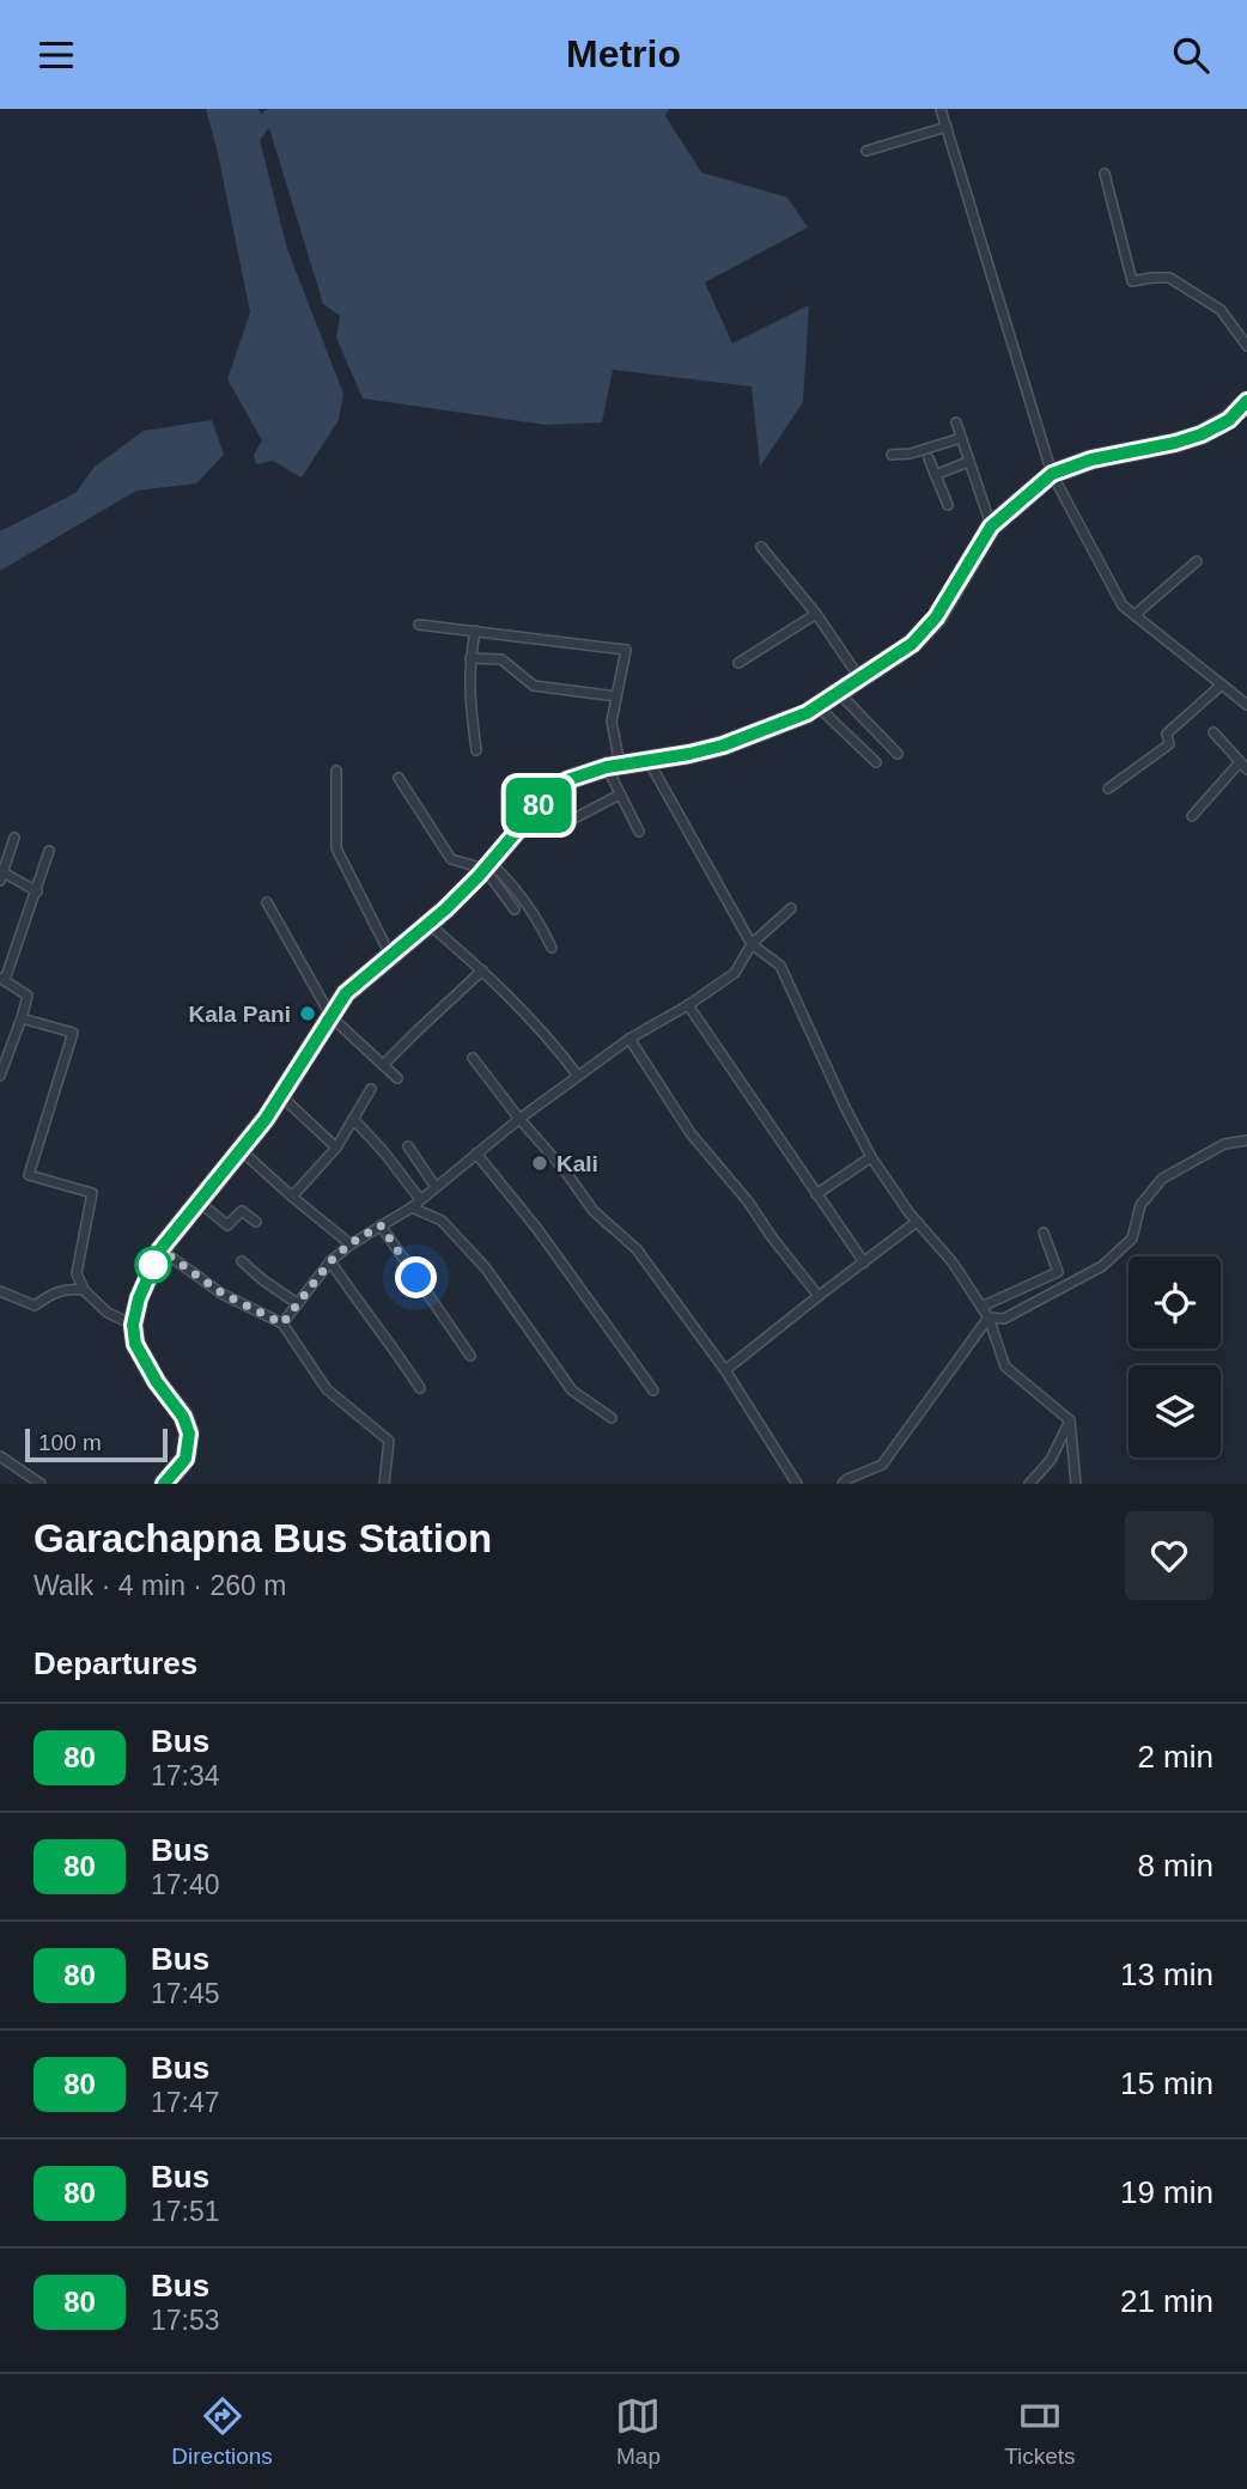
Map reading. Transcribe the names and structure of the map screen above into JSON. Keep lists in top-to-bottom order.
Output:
{
  "places": ["Kala Pani", "Kali"],
  "lines": ["bus line 80"],
  "scale_bar": "100 m",
  "page": {
    "header": "Metrio",
    "on_map": "80",
    "scale": "100 m",
    "heading": [
      ["Garachapna Bus Station", "Walk · 4 min · 260 m"],
      "Departures"
    ],
    "list": [
      {
        "mark": "80",
        "name": "Bus",
        "note": "17:34",
        "value": "2 min"
      },
      {
        "mark": "80",
        "name": "Bus",
        "note": "17:40",
        "value": "8 min"
      },
      {
        "mark": "80",
        "name": "Bus",
        "note": "17:45",
        "value": "13 min"
      },
      {
        "mark": "80",
        "name": "Bus",
        "note": "17:47",
        "value": "15 min"
      },
      {
        "mark": "80",
        "name": "Bus",
        "note": "17:51",
        "value": "19 min"
      },
      {
        "mark": "80",
        "name": "Bus",
        "note": "17:53",
        "value": "21 min"
      }
    ],
    "tabs": ["Directions", "Map", "Tickets"]
  }
}
